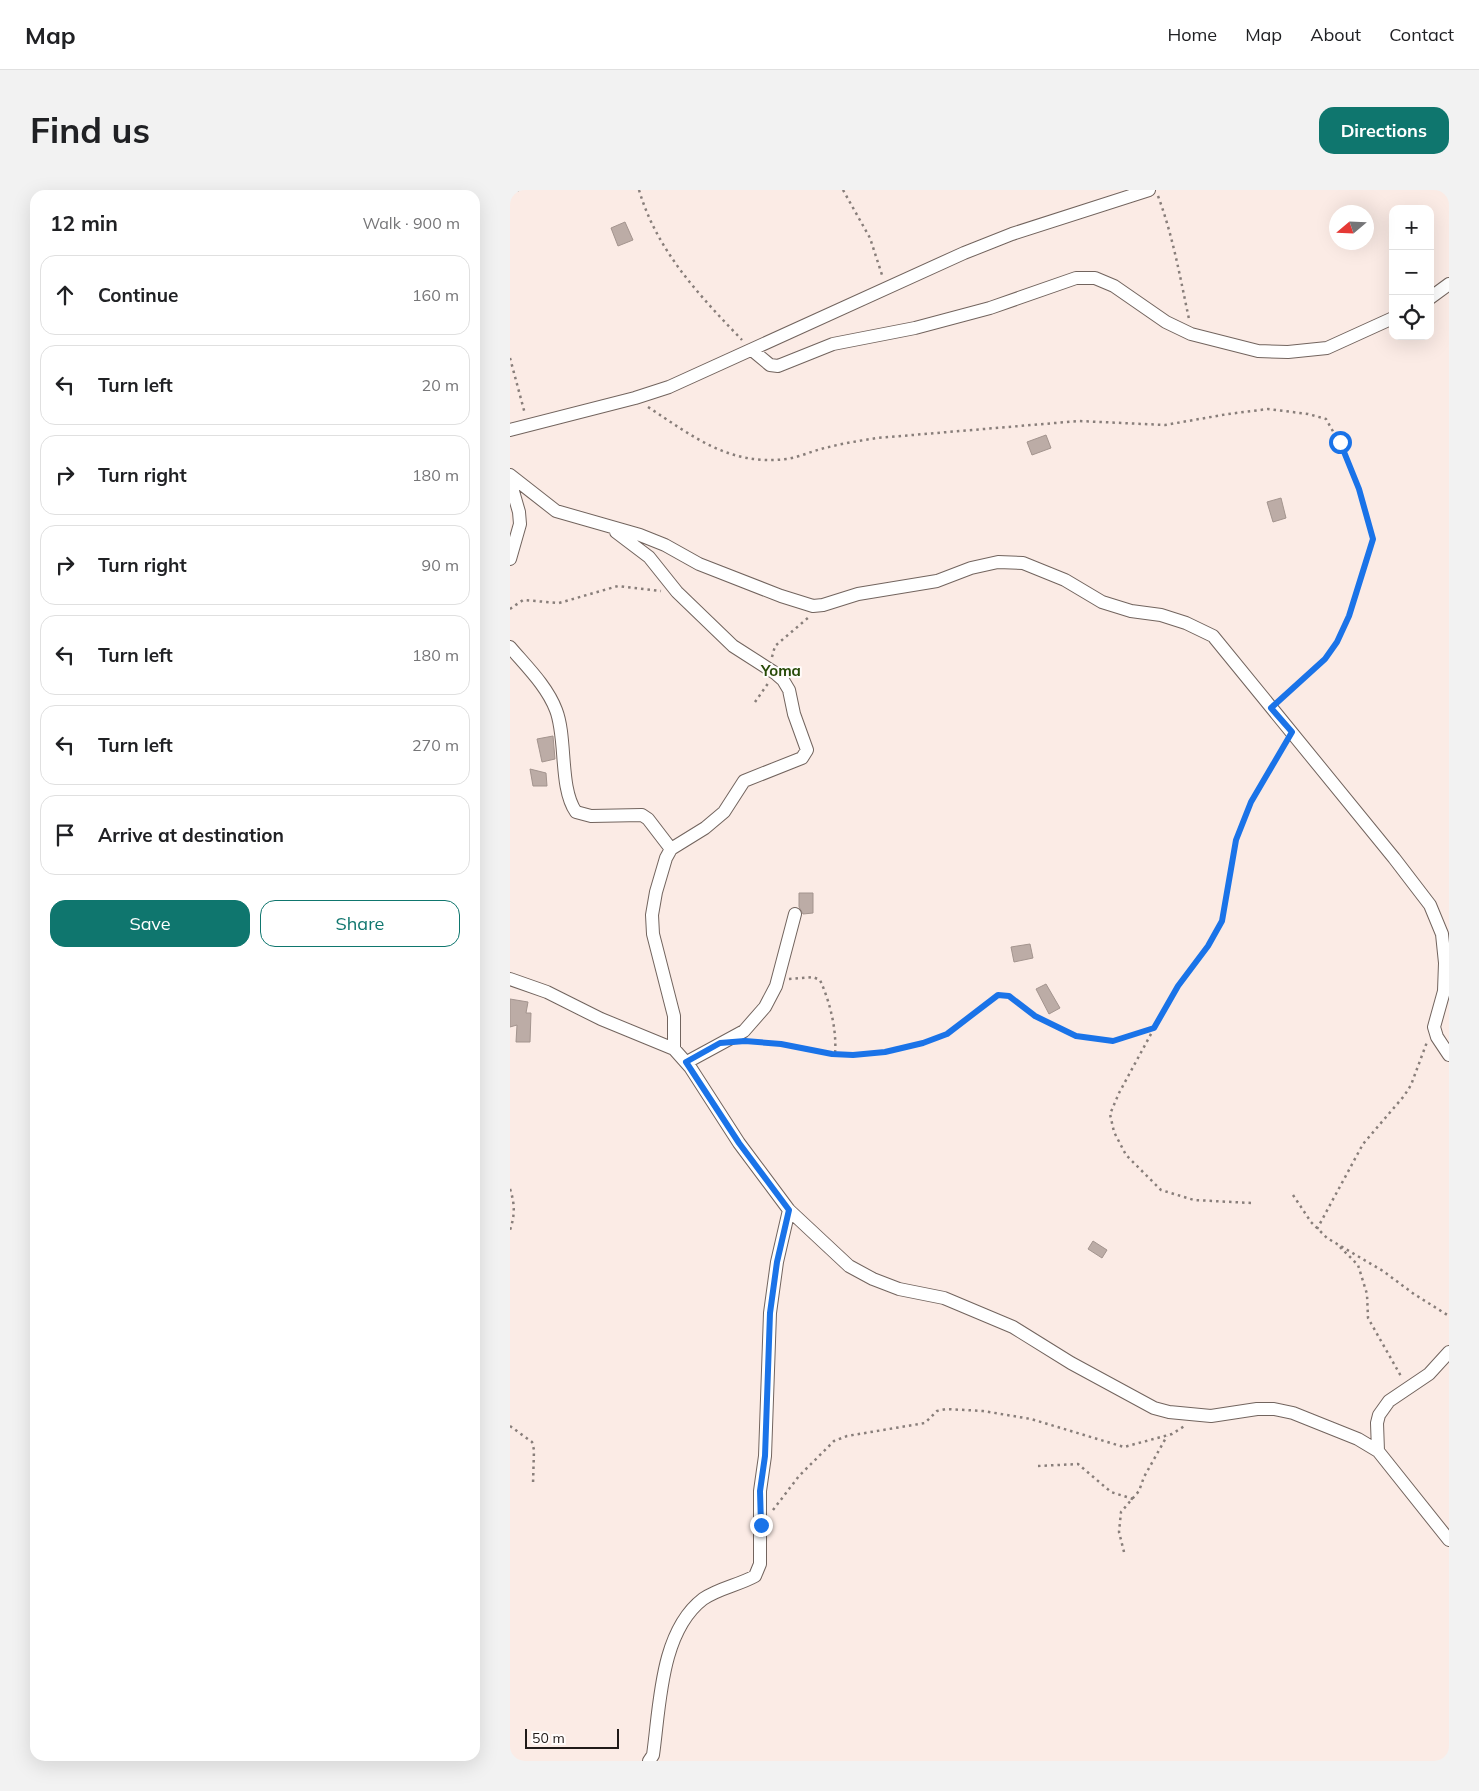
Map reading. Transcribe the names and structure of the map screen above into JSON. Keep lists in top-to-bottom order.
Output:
{
  "districts": ["Yoma"],
  "scale_bar": "50 m",
  "north": "left",
  "page": {
    "header": "Map",
    "nav": [
      "Home",
      "Map",
      "About",
      "Contact"
    ],
    "buttons": [
      "Directions",
      ["Save", "Share"]
    ],
    "title": "Find us",
    "heading": ["12 min", "Walk · 900 m"],
    "map_buttons": ["+", "−"],
    "list": [
      ["Continue", "160 m"],
      ["Turn left", "20 m"],
      ["Turn right", "180 m"],
      ["Turn right", "90 m"],
      ["Turn left", "180 m"],
      ["Turn left", "270 m"],
      "Arrive at destination"
    ],
    "scale": "50 m"
  }
}
